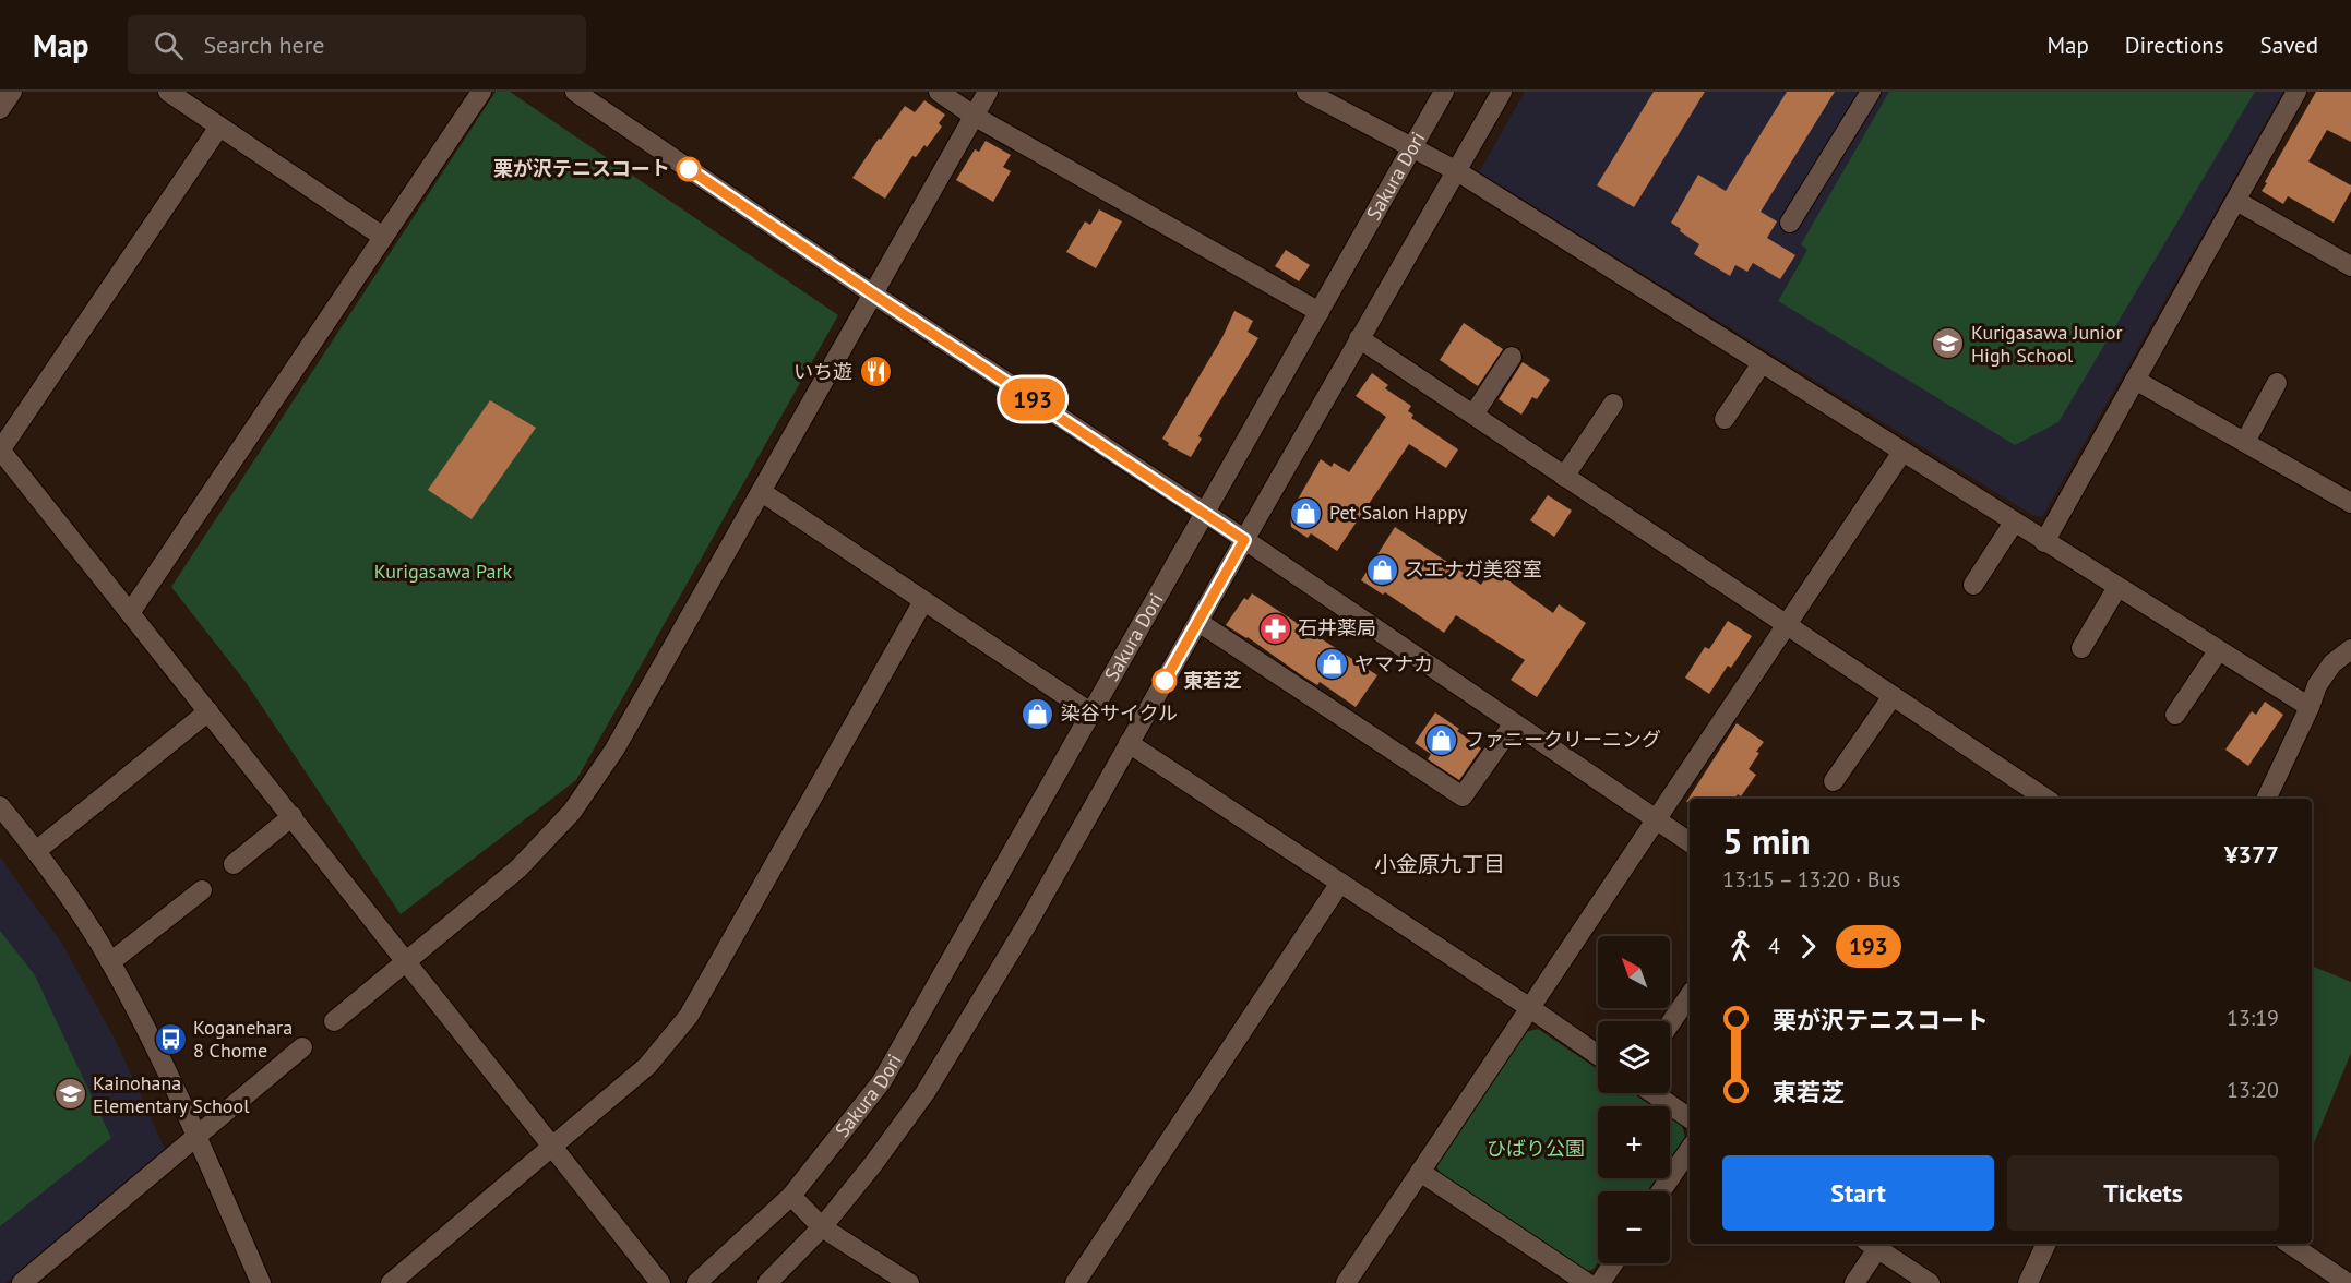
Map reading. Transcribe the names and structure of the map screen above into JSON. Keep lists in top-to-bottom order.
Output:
{
  "streets": {
    "street": ["Sakura Dori"]
  },
  "districts": ["小金原九丁目"],
  "parks": ["Kurigasawa Park", "ひばり公園"],
  "places": {
    "other": ["栗が沢テニスコート", "東若芝"],
    "school or university": ["Kurigasawa Junior High School", "Kainohana Elementary School"],
    "restaurant": ["いち遊"],
    "shop": [
      "Pet Salon Happy",
      "スエナガ美容室",
      "ヤマナカ",
      "染谷サイクル",
      "ファニークリーニング"
    ],
    "pharmacy": ["石井薬局"],
    "bus stop": ["Koganehara 8 Chome"]
  },
  "lines": ["bus line 193"],
  "north": "top left",
  "page": {
    "header": "Map",
    "search": "Search here",
    "nav": ["Map", "Directions", "Saved"],
    "on_map": "193",
    "heading": ["5 min", "13:15 – 13:20 · Bus", "¥377"],
    "legs": ["4", "193"],
    "map_buttons": ["+", "−"],
    "list": [
      {
        "name": "栗が沢テニスコート",
        "value": "13:19"
      },
      {
        "name": "東若芝",
        "value": "13:20"
      }
    ],
    "buttons": ["Start", "Tickets"]
  }
}
